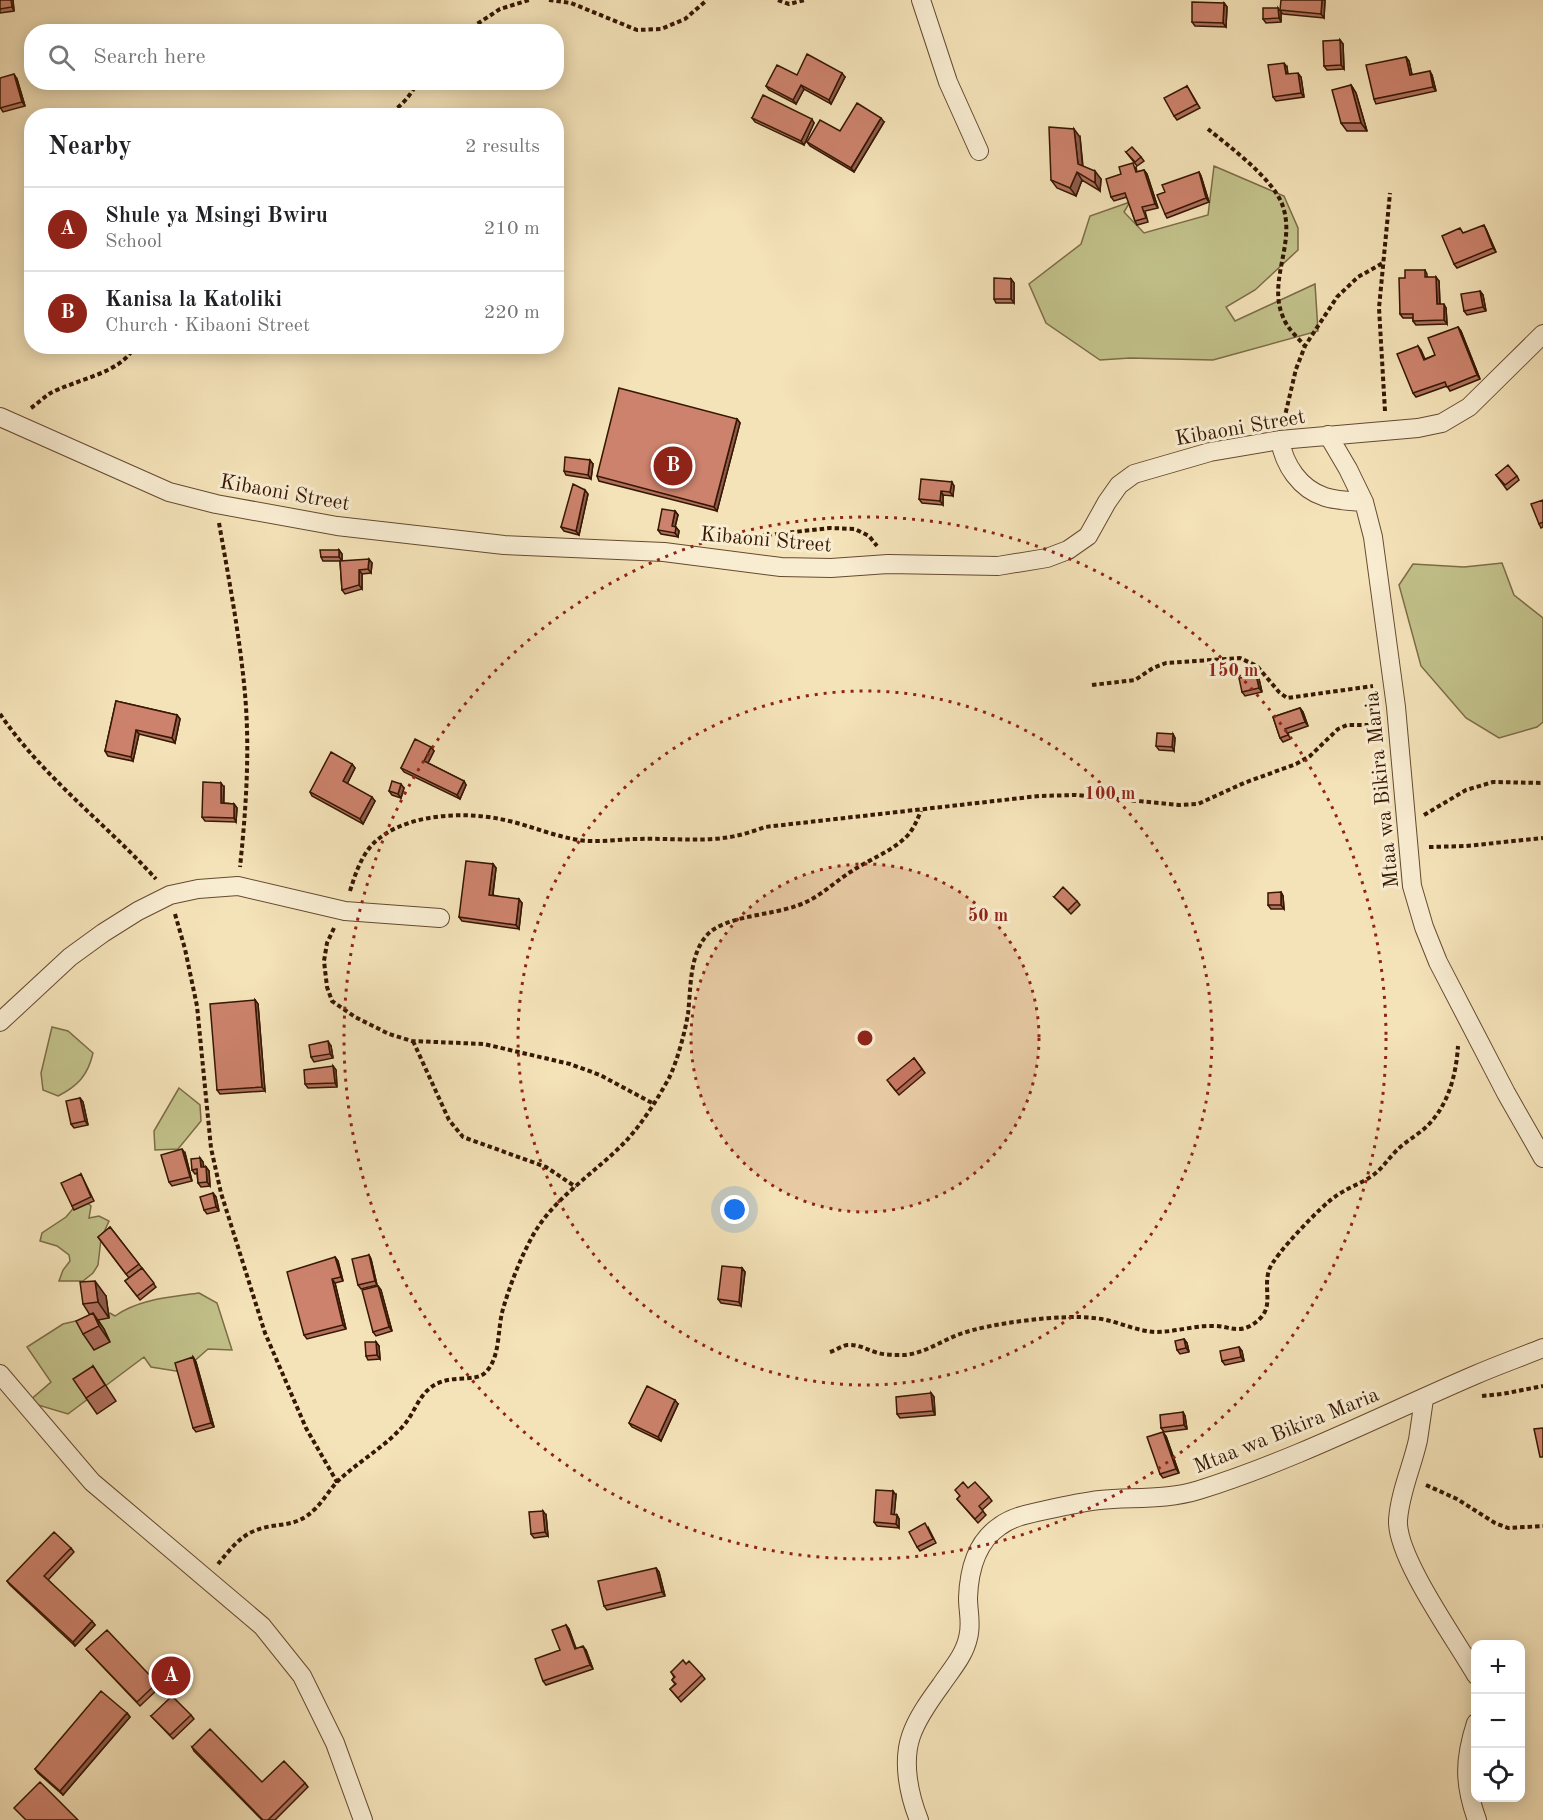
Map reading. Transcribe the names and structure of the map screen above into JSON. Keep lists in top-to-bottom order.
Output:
{
  "streets": {
    "street": ["Kibaoni Street", "Mtaa wa Bikira Maria"]
  },
  "crossings": [
    ["Kibaoni Street", "Mtaa wa Bikira Maria"]
  ],
  "page": {
    "search": "Search here",
    "heading": ["Nearby", "2 results"],
    "list": [
      {
        "mark": "A",
        "name": "Shule ya Msingi Bwiru",
        "note": "School",
        "value": "210 m"
      },
      {
        "mark": "B",
        "name": "Kanisa la Katoliki",
        "note": "Church · Kibaoni Street",
        "value": "220 m"
      }
    ],
    "pins": ["B", "A"],
    "map_buttons": ["+", "−"]
  },
  "rings": ["150 m", "100 m", "50 m"]
}
